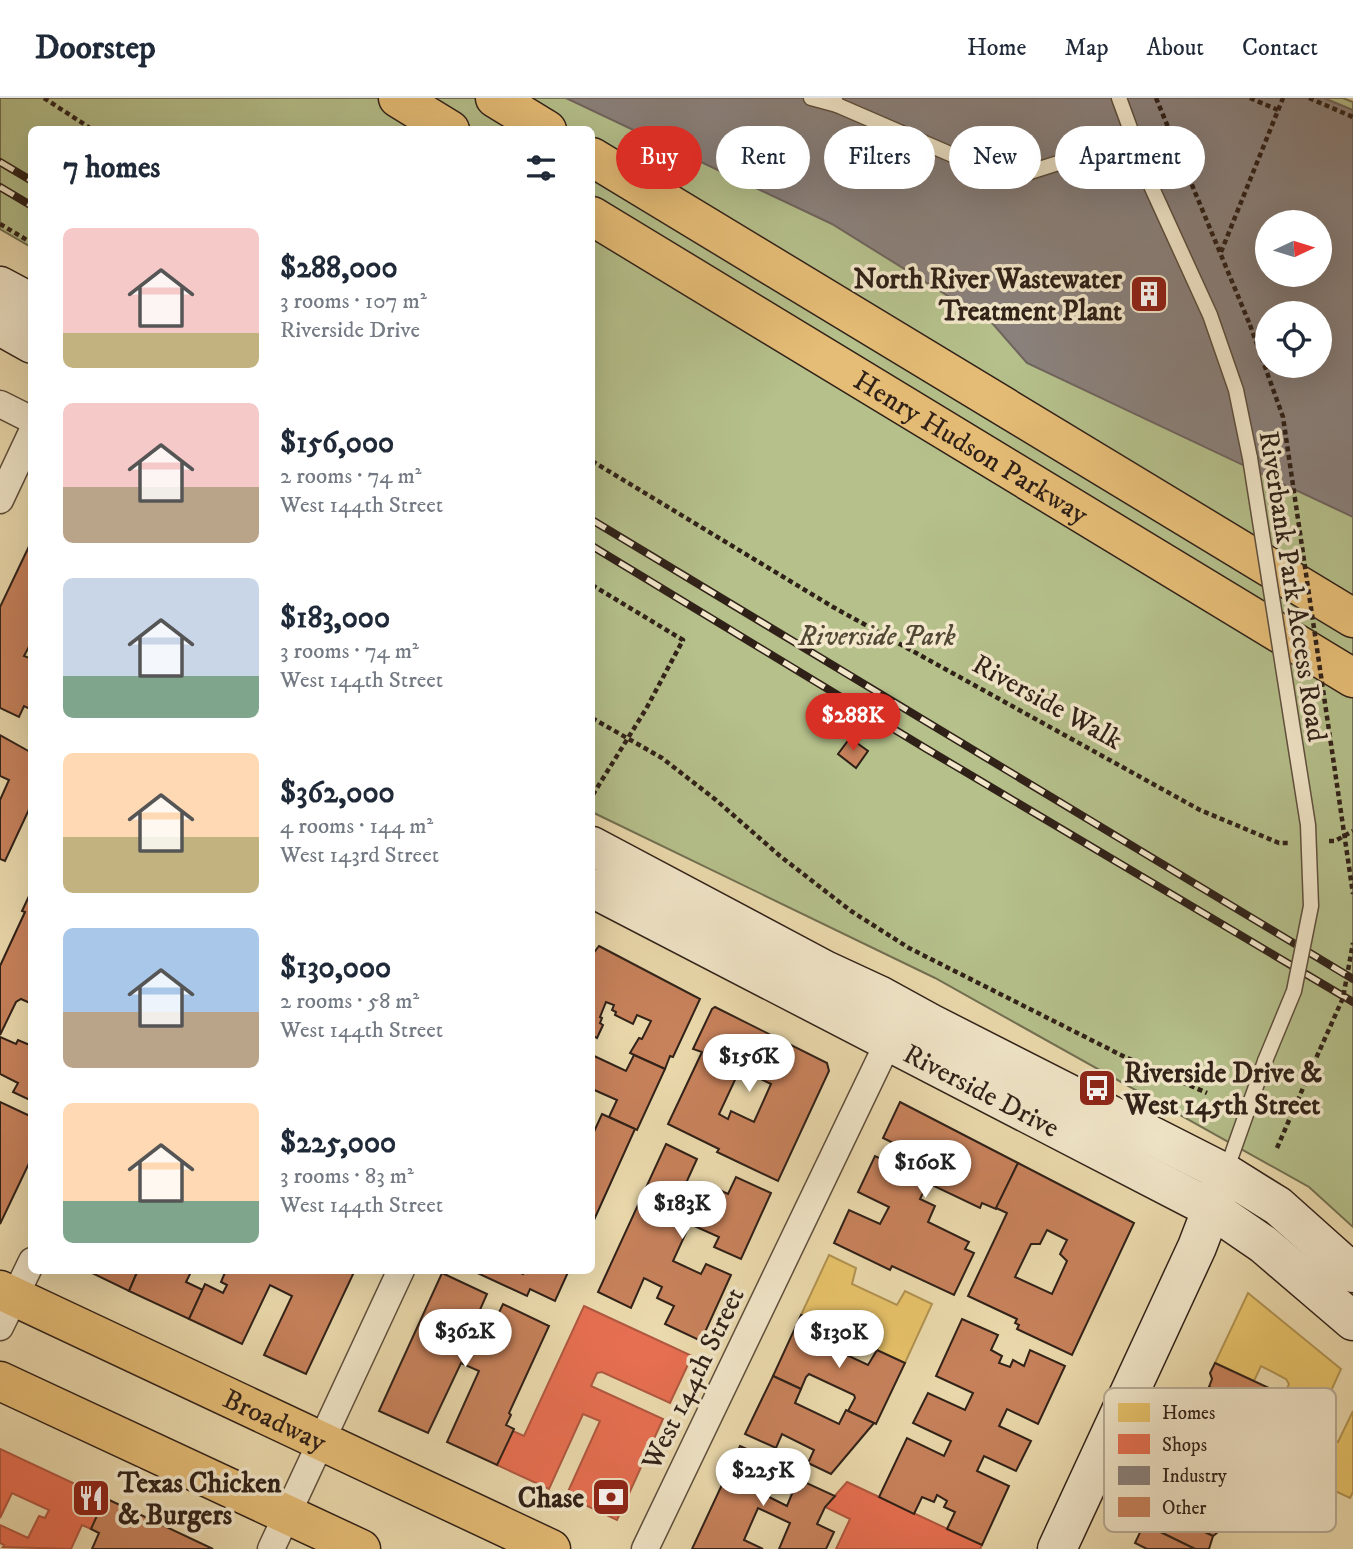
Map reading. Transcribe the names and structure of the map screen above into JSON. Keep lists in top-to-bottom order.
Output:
{
  "streets": {
    "main road": ["Henry Hudson Parkway", "Riverside Drive", "Broadway"],
    "street": ["West 144th Street"],
    "lane": ["Riverbank Park Access Road"],
    "path": ["Riverside Walk"]
  },
  "crossings": [
    ["Riverbank Park Access Road", "Riverside Drive"],
    ["Riverside Drive", "West 144th Street"]
  ],
  "parks": ["Riverside Park"],
  "places": {
    "building": ["North River Wastewater Treatment Plant"],
    "bus stop": ["Riverside Drive & West 145th Street"],
    "bank": ["Chase"],
    "restaurant": ["Texas Chicken & Burgers"]
  },
  "legend": [
    "Homes",
    "Shops",
    "Industry",
    "Other"
  ],
  "north": "right",
  "page": {
    "header": "Doorstep",
    "nav": [
      "Home",
      "Map",
      "About",
      "Contact"
    ],
    "chip": [
      "Buy",
      "Rent",
      "Filters",
      "New",
      "Apartment"
    ],
    "heading": "7 homes",
    "list": [
      {
        "name": "$288,000",
        "note": "3 rooms · 107 m² · Riverside Drive"
      },
      {
        "name": "$156,000",
        "note": "2 rooms · 74 m² · West 144th Street"
      },
      {
        "name": "$183,000",
        "note": "3 rooms · 74 m² · West 144th Street"
      },
      {
        "name": "$362,000",
        "note": "4 rooms · 144 m² · West 143rd Street"
      },
      {
        "name": "$130,000",
        "note": "2 rooms · 58 m² · West 144th Street"
      },
      {
        "name": "$225,000",
        "note": "3 rooms · 83 m² · West 144th Street"
      }
    ],
    "price": [
      "$288K",
      "$156K",
      "$160K",
      "$183K",
      "$362K",
      "$130K",
      "$225K"
    ]
  }
}
